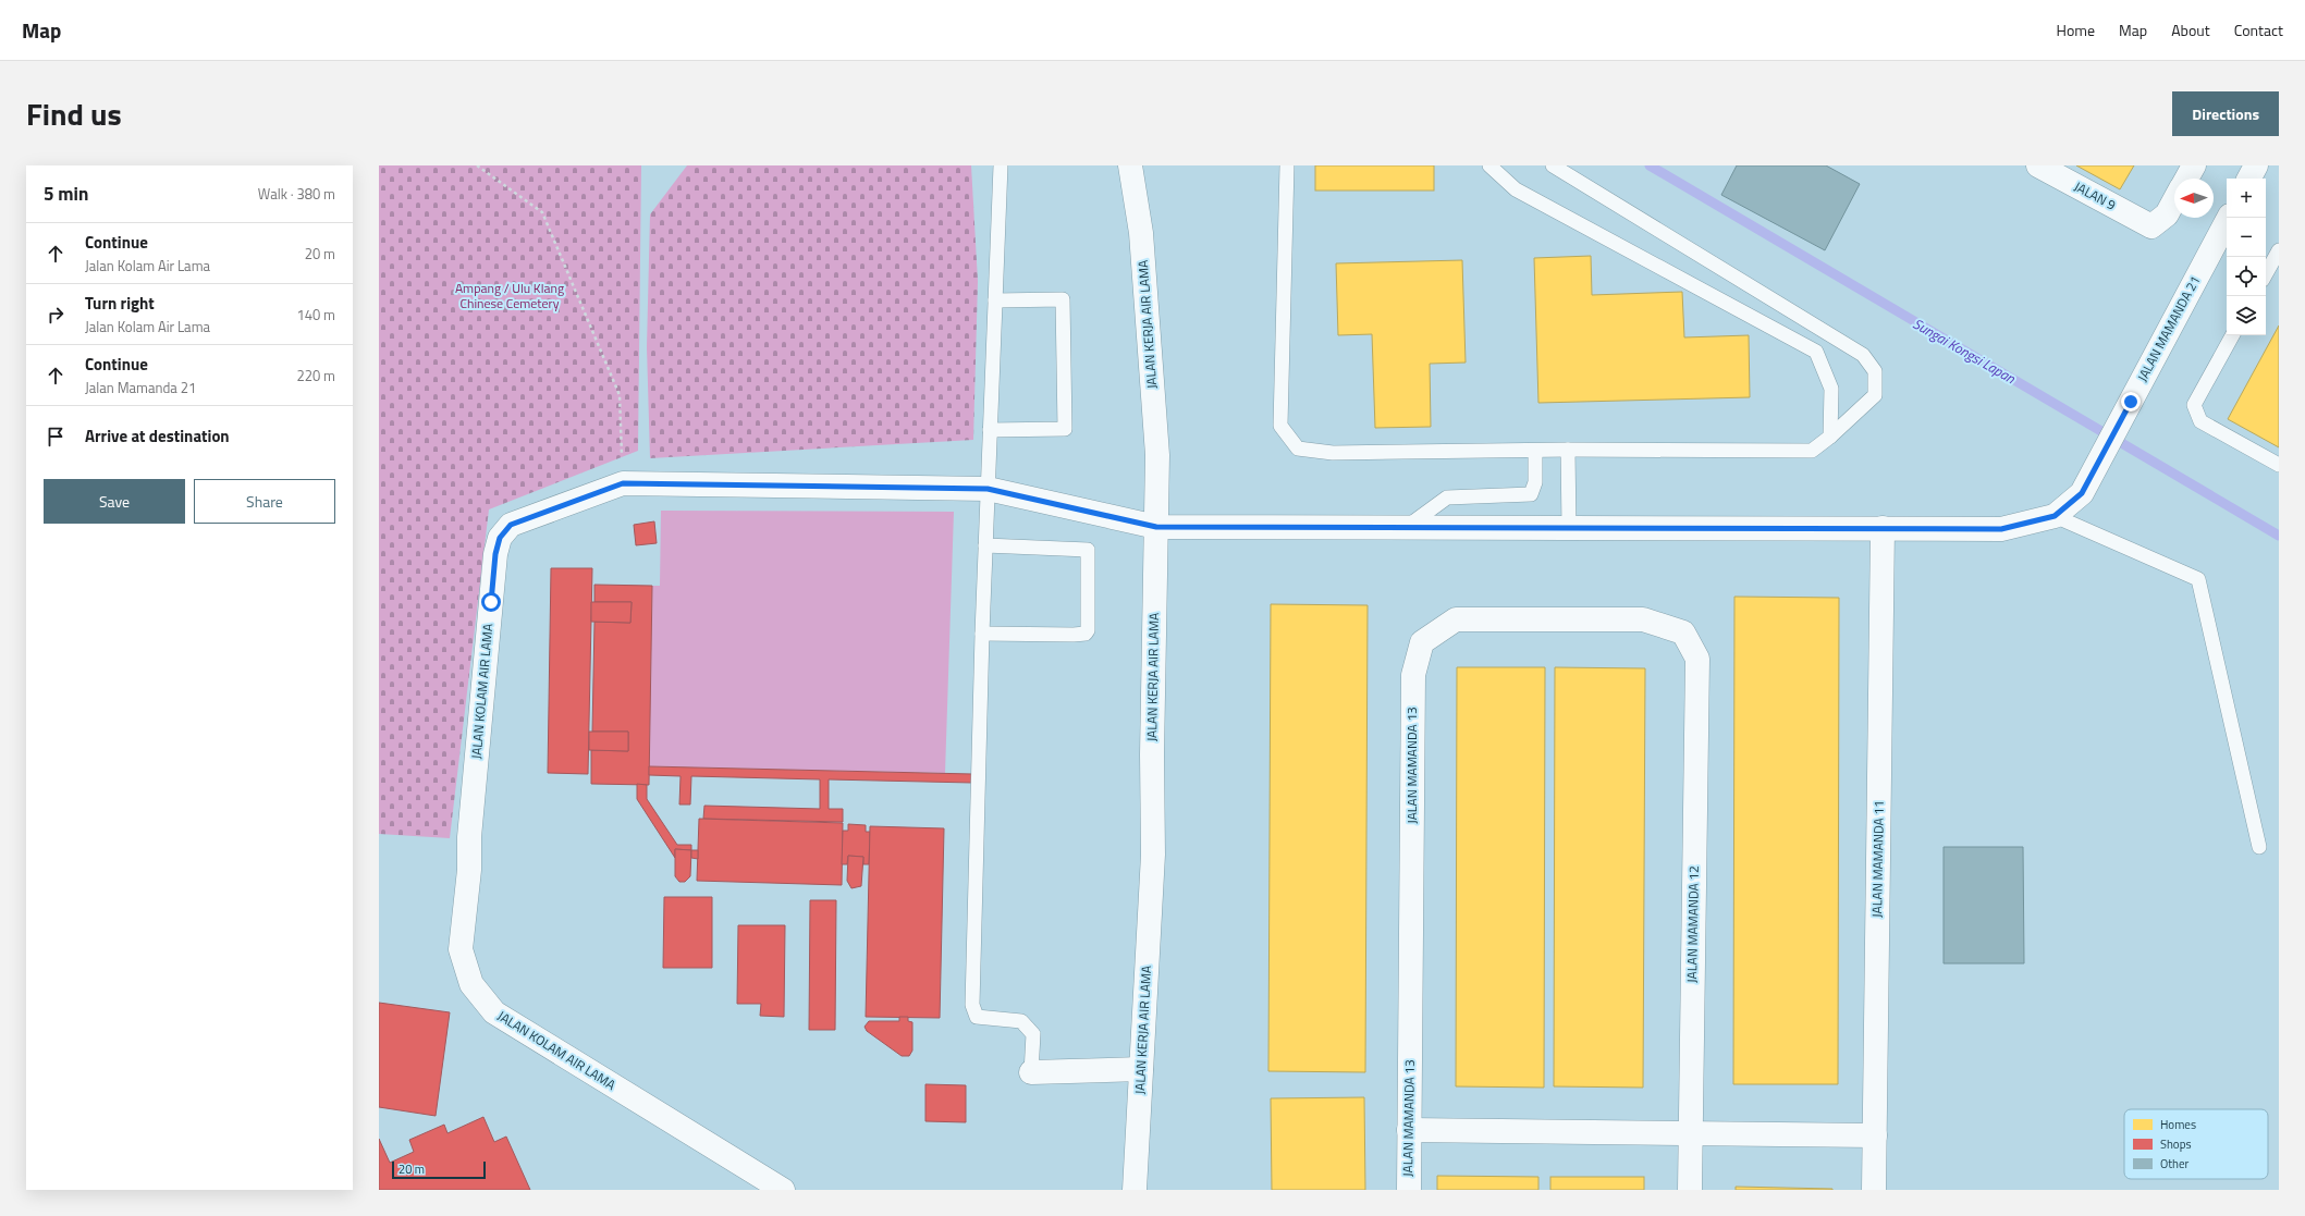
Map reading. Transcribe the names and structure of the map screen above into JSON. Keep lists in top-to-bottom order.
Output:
{
  "streets": {
    "street": [
      "JALAN 9",
      "JALAN KERJA AIR LAMA",
      "JALAN MAMANDA 21",
      "JALAN KOLAM AIR LAMA",
      "JALAN MAMANDA 13",
      "JALAN MAMANDA 11",
      "JALAN MAMANDA 12"
    ]
  },
  "crossings": [
    ["JALAN KERJA AIR LAMA", "JALAN MAMANDA 21"],
    ["JALAN KERJA AIR LAMA", "JALAN KOLAM AIR LAMA"],
    ["JALAN MAMANDA 21", "JALAN KOLAM AIR LAMA"],
    ["JALAN MAMANDA 21", "JALAN MAMANDA 11"],
    ["JALAN MAMANDA 13", "JALAN MAMANDA 12"]
  ],
  "water": ["Sungai Kongsi Lapan"],
  "parks": ["Ampang / Ulu Klang Chinese Cemetery"],
  "legend": ["Homes", "Shops", "Other"],
  "scale_bar": "20 m",
  "north": "left",
  "page": {
    "header": "Map",
    "nav": [
      "Home",
      "Map",
      "About",
      "Contact"
    ],
    "title": "Find us",
    "buttons": [
      "Directions",
      ["Save", "Share"]
    ],
    "heading": ["5 min", "Walk · 380 m"],
    "map_buttons": ["+", "−"],
    "list": [
      ["Continue", "Jalan Kolam Air Lama", "20 m"],
      ["Turn right", "Jalan Kolam Air Lama", "140 m"],
      ["Continue", "Jalan Mamanda 21", "220 m"],
      "Arrive at destination"
    ],
    "scale": "20 m"
  }
}
